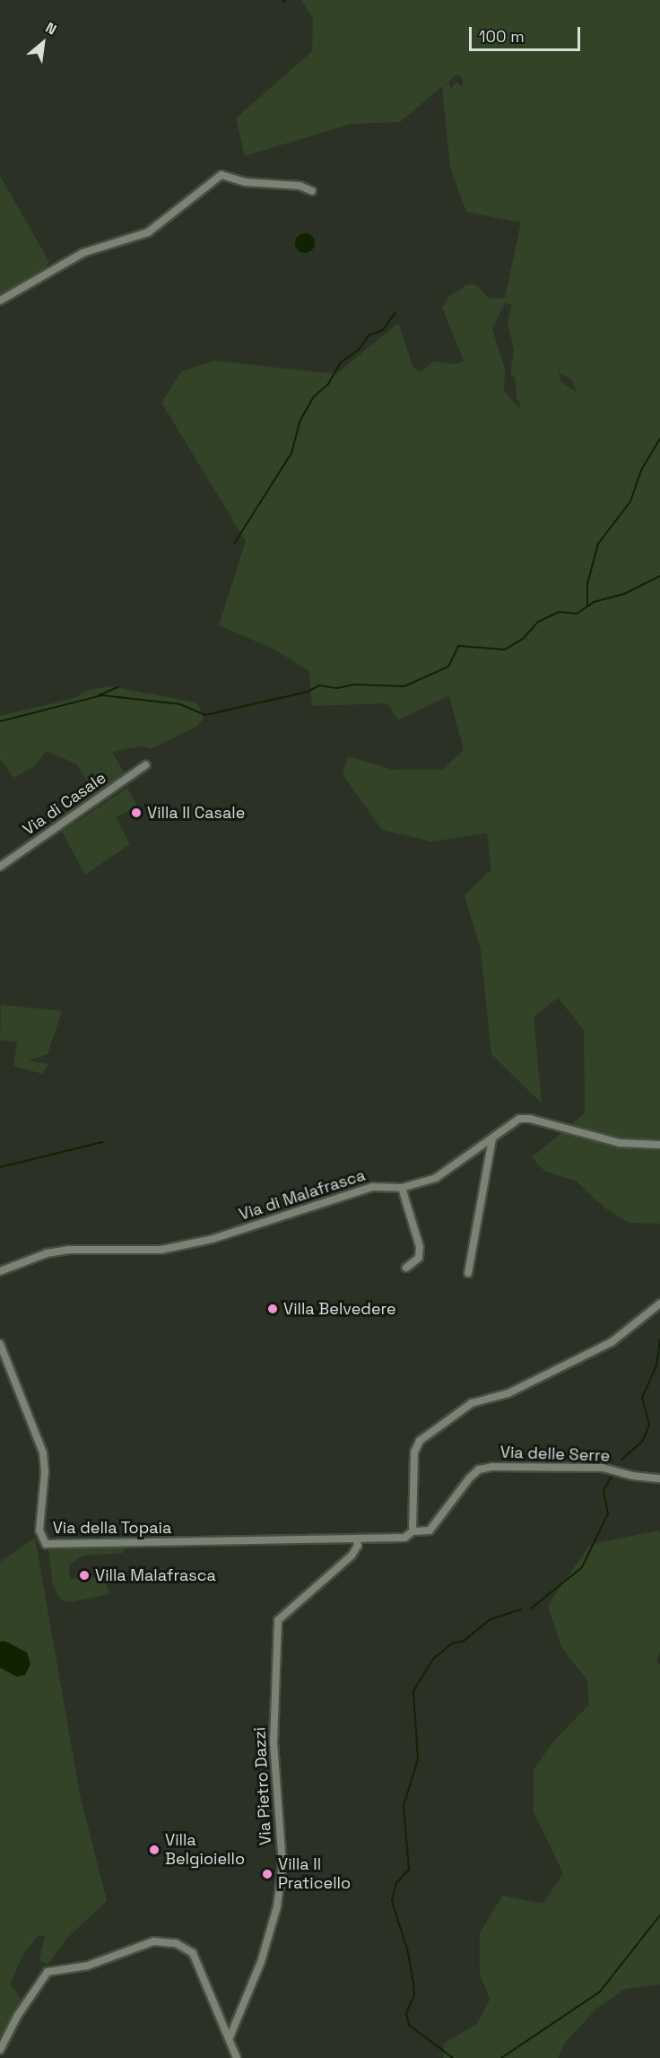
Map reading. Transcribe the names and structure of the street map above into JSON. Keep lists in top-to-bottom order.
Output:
{
  "streets": {
    "street": [
      "Via di Casale",
      "Via di Malafrasca",
      "Via delle Serre",
      "Via della Topaia",
      "Via Pietro Dazzi"
    ]
  },
  "crossings": [
    ["Via della Topaia", "Via Pietro Dazzi"]
  ],
  "places": [
    "Villa Il Casale",
    "Villa Belvedere",
    "Villa Malafrasca",
    "Villa Belgioiello",
    "Villa Il Praticello"
  ],
  "scale_bar": "100 m",
  "north": "top right"
}
